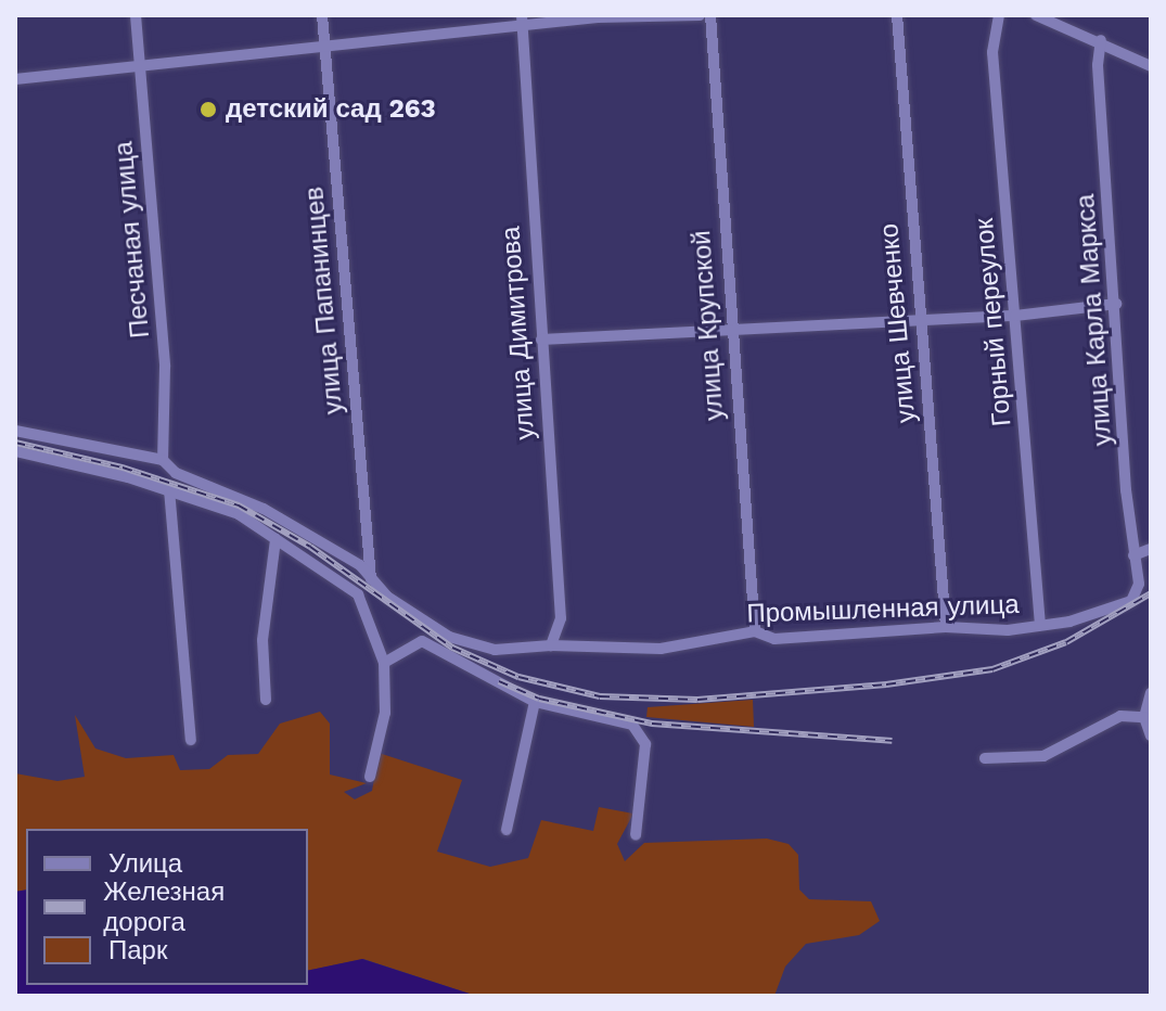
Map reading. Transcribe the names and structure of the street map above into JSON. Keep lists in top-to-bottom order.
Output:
{
  "streets": {
    "street": [
      "Песчаная улица",
      "улица Папанинцев",
      "улица Карла Маркса",
      "Горный переулок",
      "улица Шевченко",
      "улица Крупской",
      "улица Димитрова",
      "Промышленная улица"
    ]
  },
  "crossings": [
    ["Песчаная улица", "Промышленная улица"],
    ["улица Папанинцев", "Промышленная улица"],
    ["улица Карла Маркса", "Промышленная улица"],
    ["Горный переулок", "Промышленная улица"],
    ["улица Шевченко", "Промышленная улица"],
    ["улица Крупской", "Промышленная улица"],
    ["улица Димитрова", "Промышленная улица"]
  ],
  "places": ["детский сад 263"],
  "legend": ["Улица", "Железная дорога", "Парк"]
}
